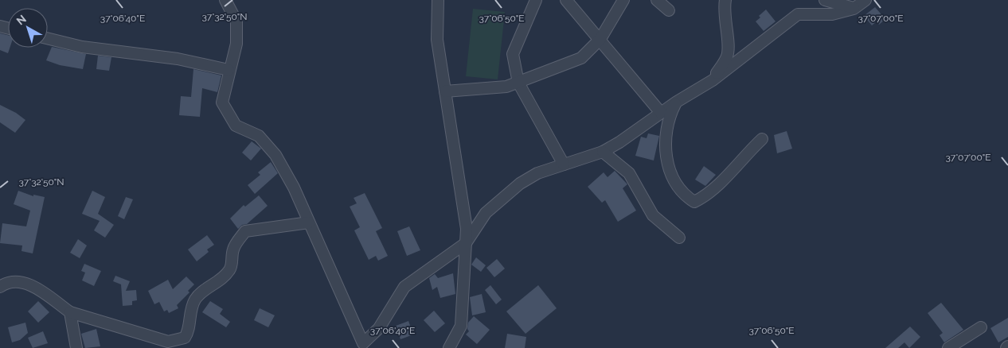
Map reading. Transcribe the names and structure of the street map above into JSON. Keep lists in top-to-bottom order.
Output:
{
  "north": "top left",
  "coordinates": [
    "37°32'50\"N",
    "37°07'00\"E",
    "37°06'40\"E",
    "37°06'50\"E"
  ]
}
